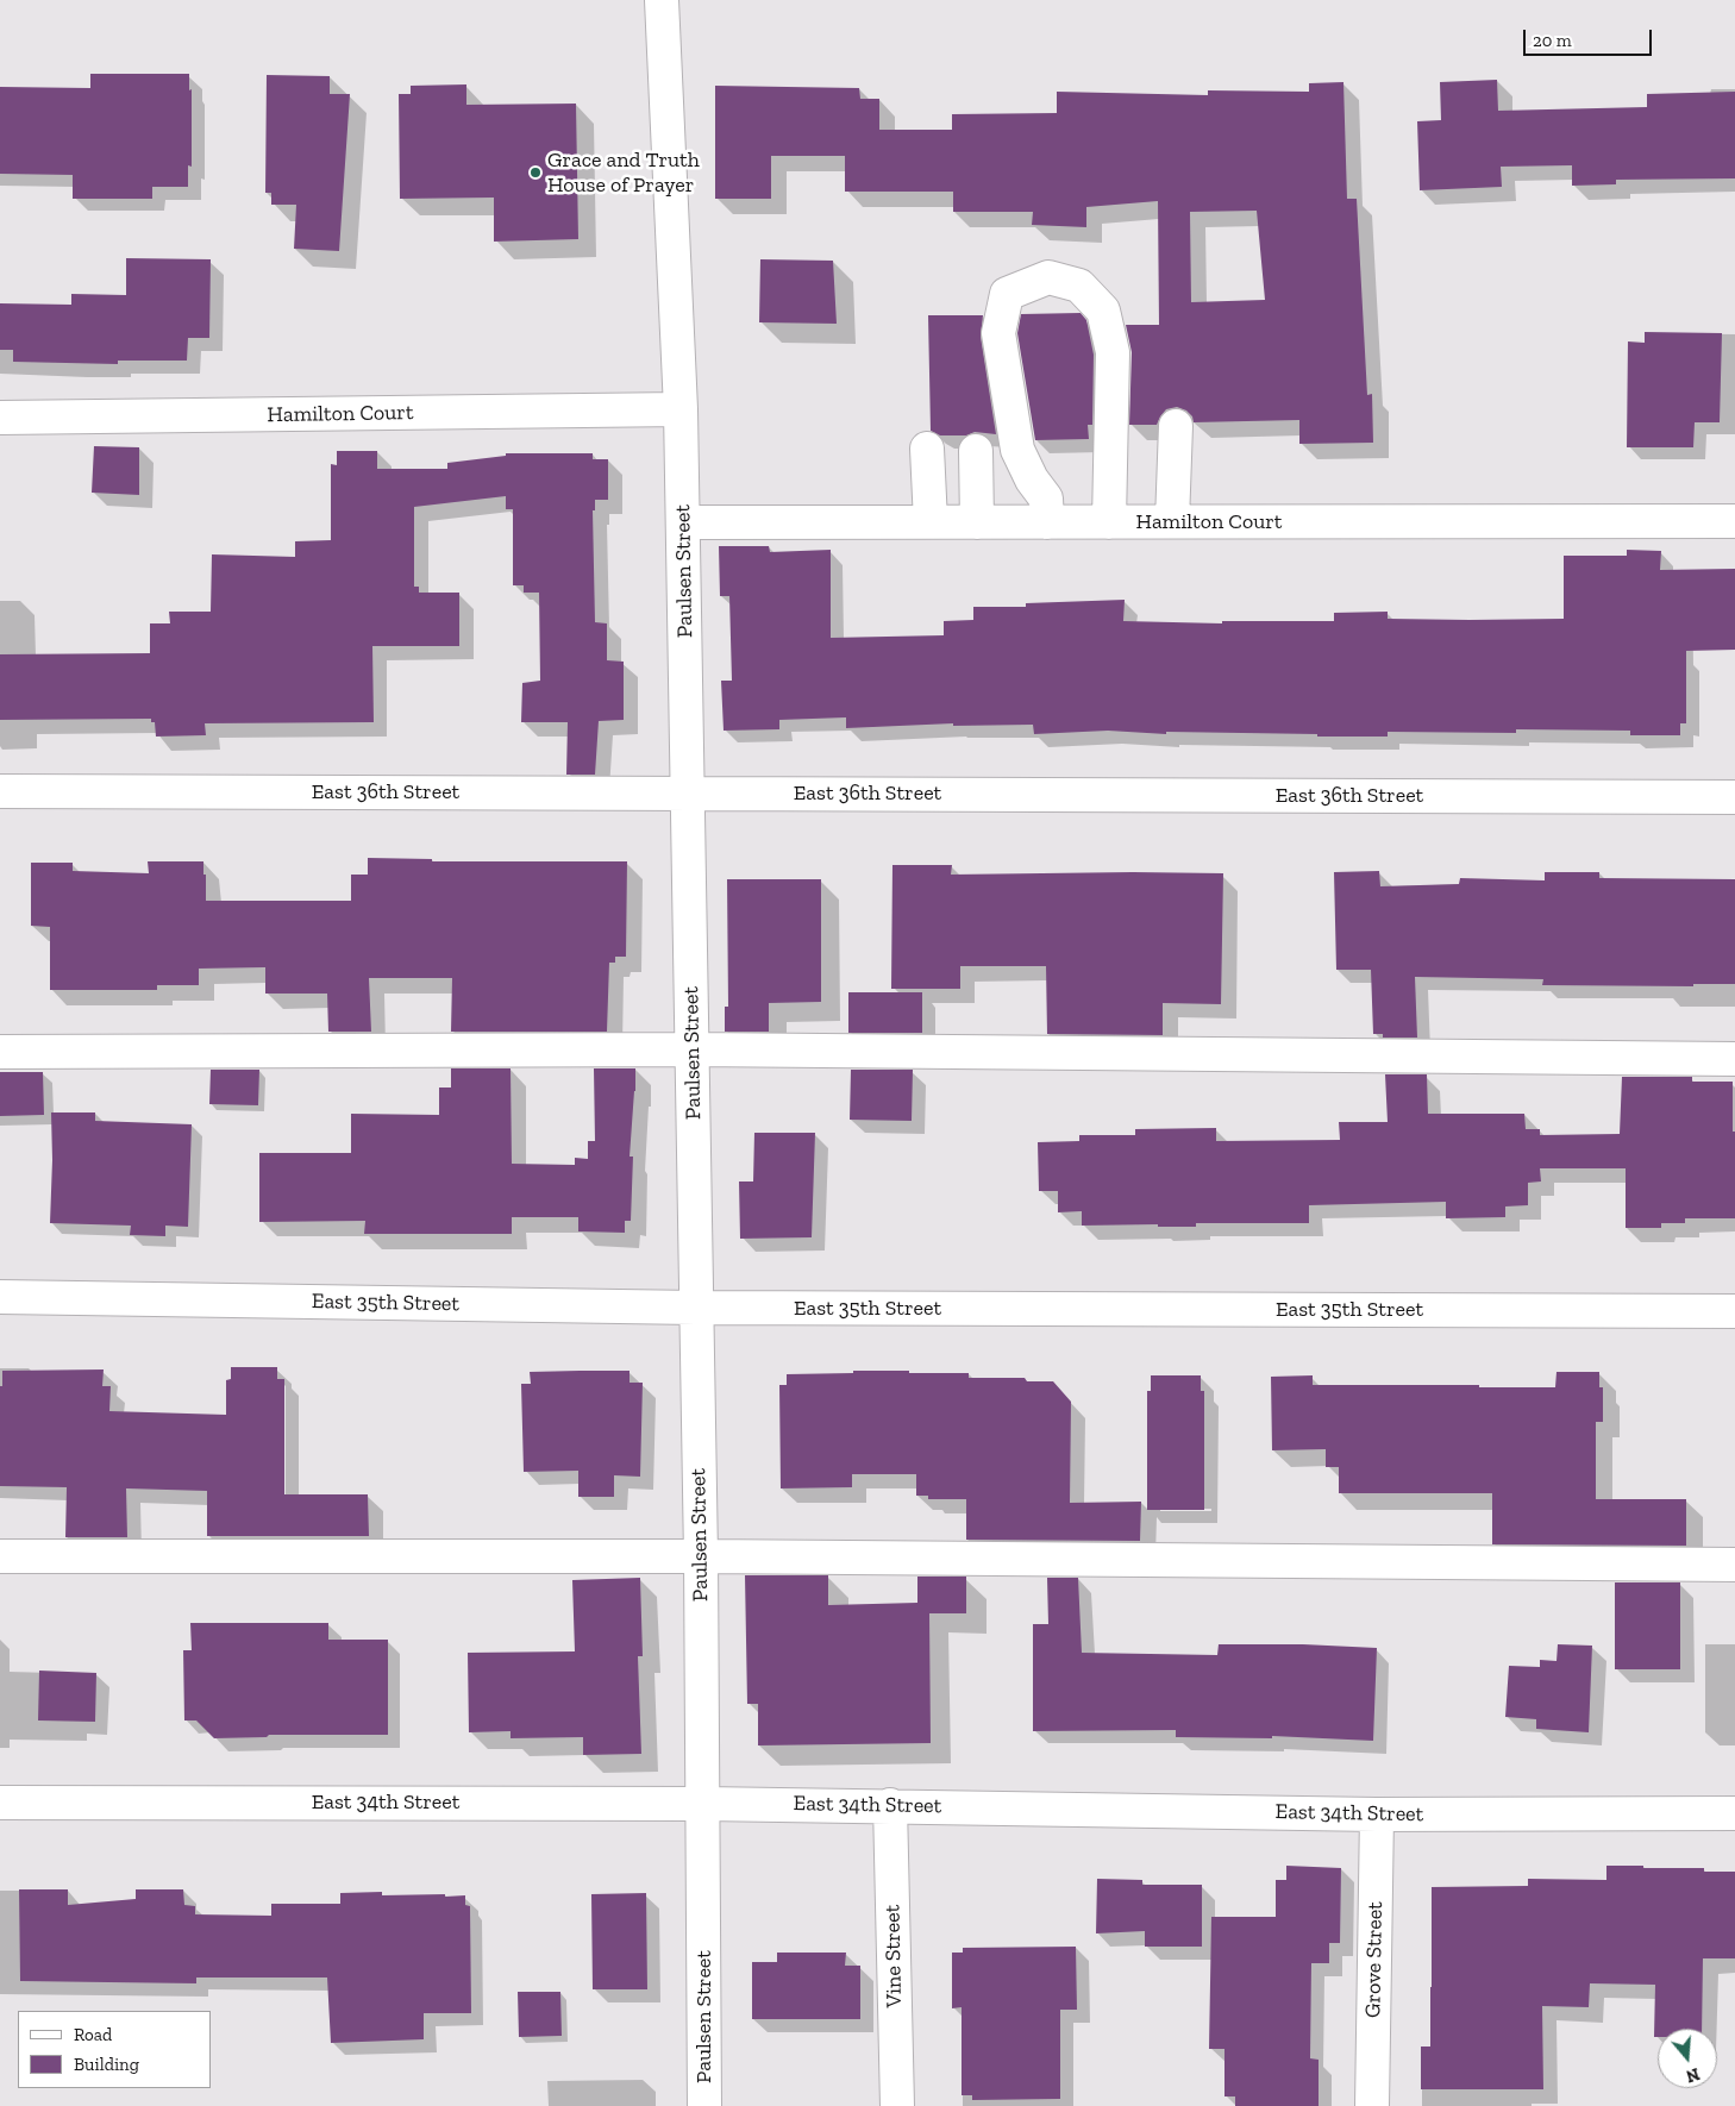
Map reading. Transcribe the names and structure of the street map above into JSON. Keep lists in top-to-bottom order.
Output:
{
  "streets": {
    "street": [
      "Hamilton Court",
      "Paulsen Street",
      "East 36th Street",
      "East 35th Street",
      "East 34th Street",
      "Vine Street",
      "Grove Street"
    ]
  },
  "crossings": [
    ["Hamilton Court", "Paulsen Street"],
    ["Paulsen Street", "East 36th Street"],
    ["Paulsen Street", "East 35th Street"],
    ["Paulsen Street", "East 34th Street"],
    ["East 34th Street", "Vine Street"],
    ["East 34th Street", "Grove Street"]
  ],
  "places": ["Grace and Truth House of Prayer"],
  "legend": ["Road", "Building"],
  "scale_bar": "20 m",
  "north": "bottom"
}
